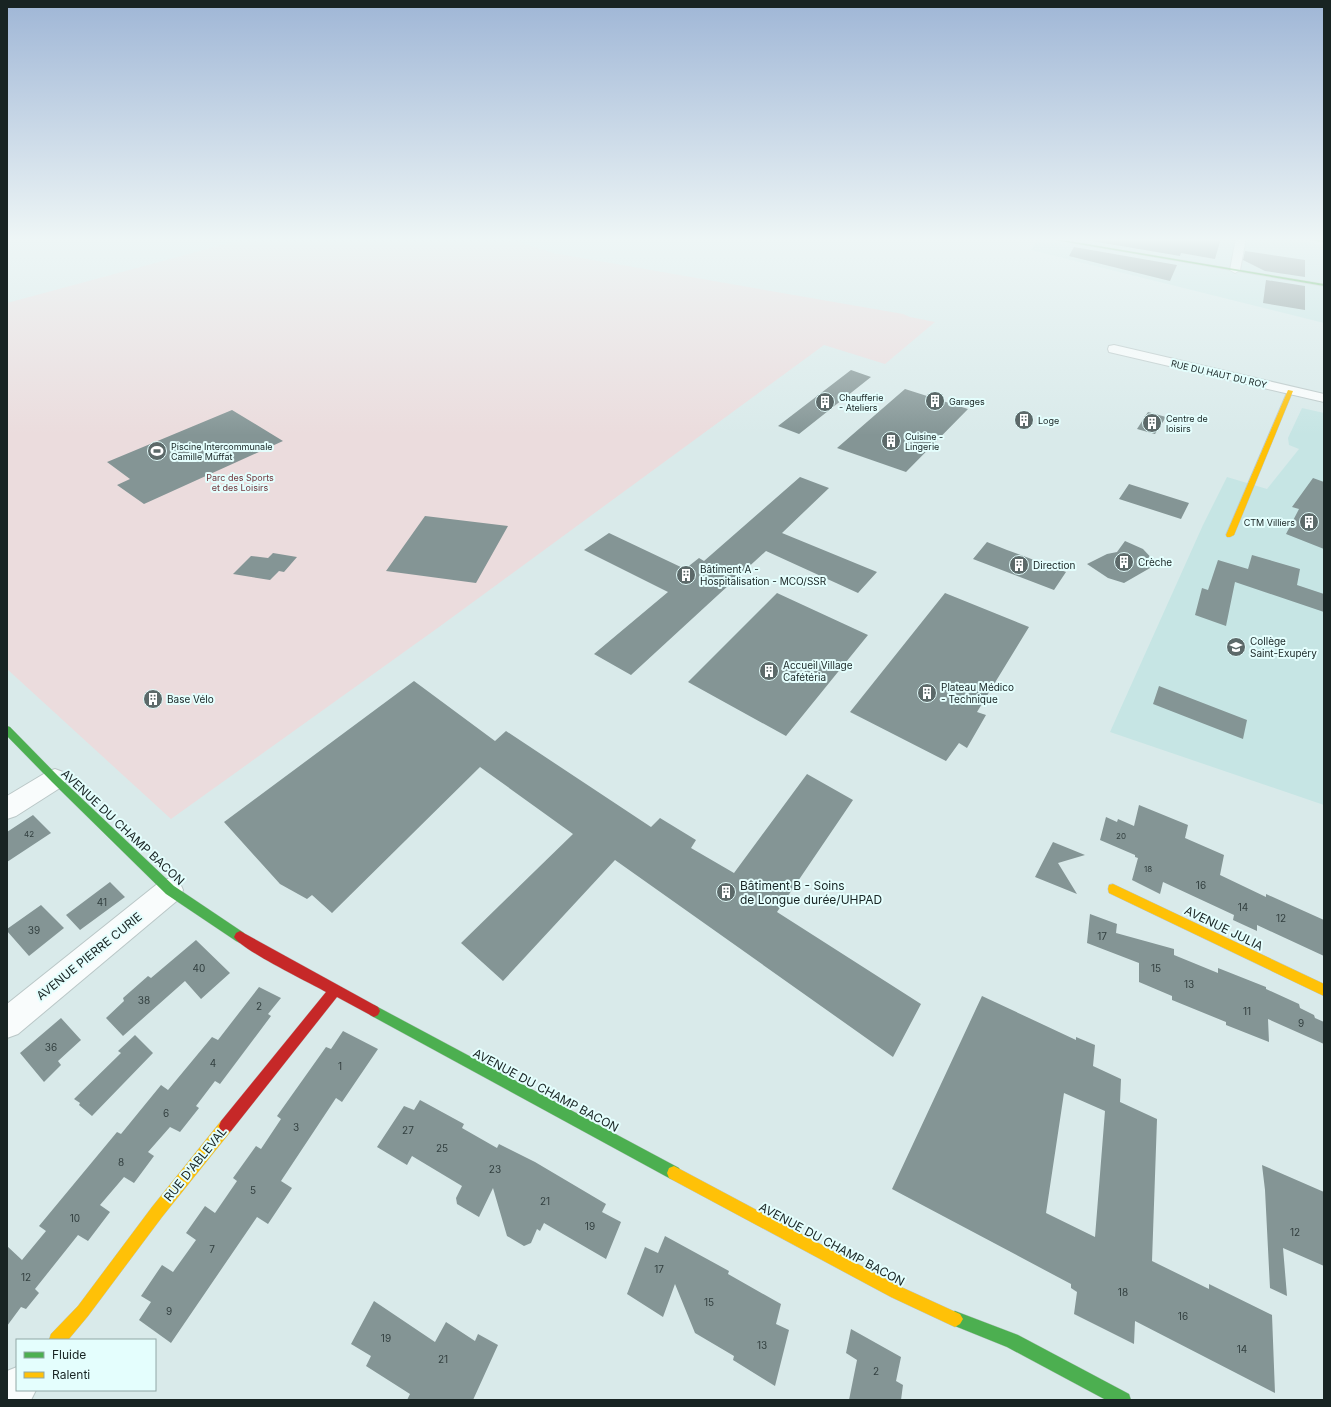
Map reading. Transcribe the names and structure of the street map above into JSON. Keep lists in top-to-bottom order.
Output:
{
  "streets": {
    "street": [
      "RUE DU HAUT DU ROY",
      "AVENUE DU CHAMP BACON",
      "AVENUE JULIA",
      "AVENUE PIERRE CURIE",
      "RUE D'ABLEVAL"
    ]
  },
  "crossings": [
    ["AVENUE DU CHAMP BACON", "AVENUE PIERRE CURIE"],
    ["AVENUE DU CHAMP BACON", "RUE D'ABLEVAL"]
  ],
  "parks": ["Parc des Sports et des Loisirs"],
  "places": {
    "building": [
      "Garages",
      "Chaufferie - Ateliers",
      "Loge",
      "Centre de loisirs",
      "Cuisine - Lingerie",
      "CTM Villiers",
      "Crèche",
      "Direction",
      "Bâtiment A - Hospitalisation - MCO/SSR",
      "Accueil Village Cafétéria",
      "Plateau Médico - Technique",
      "Base Vélo",
      "Bâtiment B - Soins de Longue durée/UHPAD"
    ],
    "sports": ["Piscine Intercommunale Camille Muffat"],
    "school or university": ["Collège Saint-Exupéry"]
  },
  "house_numbers": [
    "42",
    "20",
    "18",
    "16",
    "41",
    "14",
    "12",
    "39",
    "17",
    "40",
    "15",
    "13",
    "38",
    "2",
    "11",
    "9",
    "36",
    "4",
    "1",
    "6",
    "3",
    "27",
    "25",
    "8",
    "23",
    "5",
    "21",
    "10",
    "19",
    "12",
    "7",
    "17",
    "12",
    "18",
    "15",
    "9",
    "16",
    "19",
    "13",
    "14",
    "21",
    "2"
  ],
  "legend": ["Fluide", "Ralenti"]
}
